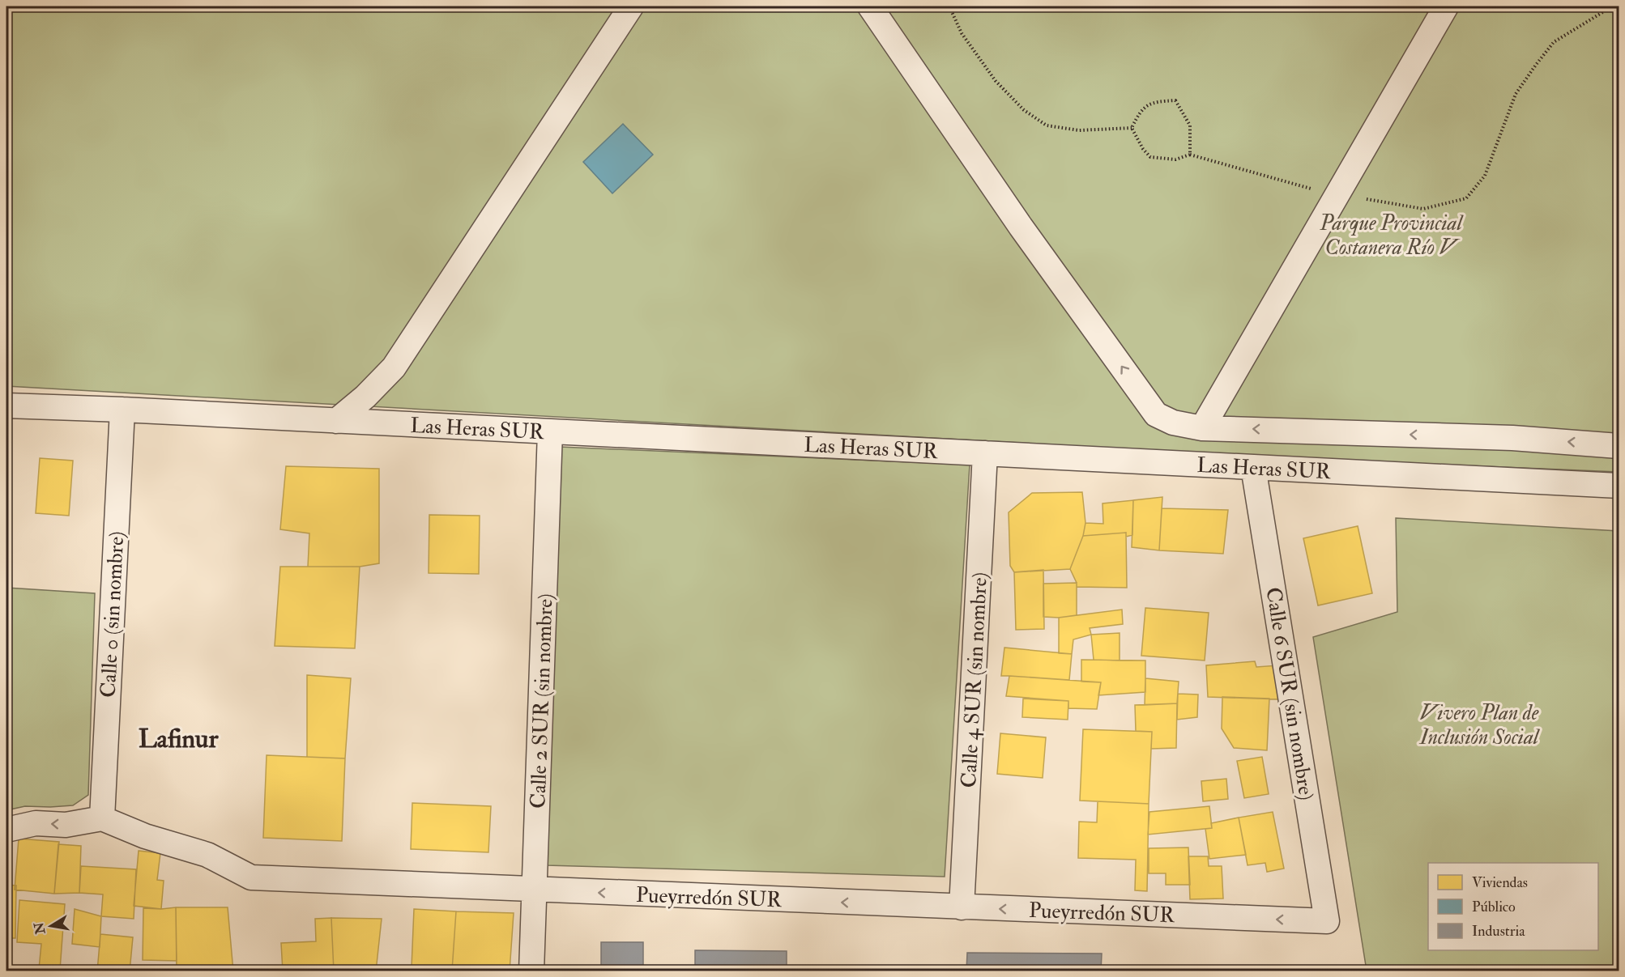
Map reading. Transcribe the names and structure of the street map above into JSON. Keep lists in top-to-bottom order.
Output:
{
  "streets": {
    "street": [
      "Las Heras SUR",
      "Calle 0 (sin nombre)",
      "Calle 4 SUR (sin nombre)",
      "Calle 6 SUR (sin nombre)",
      "Calle 2 SUR (sin nombre)",
      "Pueyrredón SUR"
    ]
  },
  "crossings": [
    ["Las Heras SUR", "Calle 0 (sin nombre)"],
    ["Las Heras SUR", "Calle 4 SUR (sin nombre)"],
    ["Las Heras SUR", "Calle 6 SUR (sin nombre)"],
    ["Las Heras SUR", "Calle 2 SUR (sin nombre)"],
    ["Calle 0 (sin nombre)", "Pueyrredón SUR"],
    ["Calle 4 SUR (sin nombre)", "Pueyrredón SUR"],
    ["Calle 6 SUR (sin nombre)", "Pueyrredón SUR"],
    ["Calle 2 SUR (sin nombre)", "Pueyrredón SUR"]
  ],
  "one_way": ["Pueyrredón SUR"],
  "districts": ["Lafinur"],
  "parks": ["Parque Provincial Costanera Río V", "Vivero Plan de Inclusión Social"],
  "legend": ["Viviendas", "Público", "Industria"],
  "north": "left"
}
